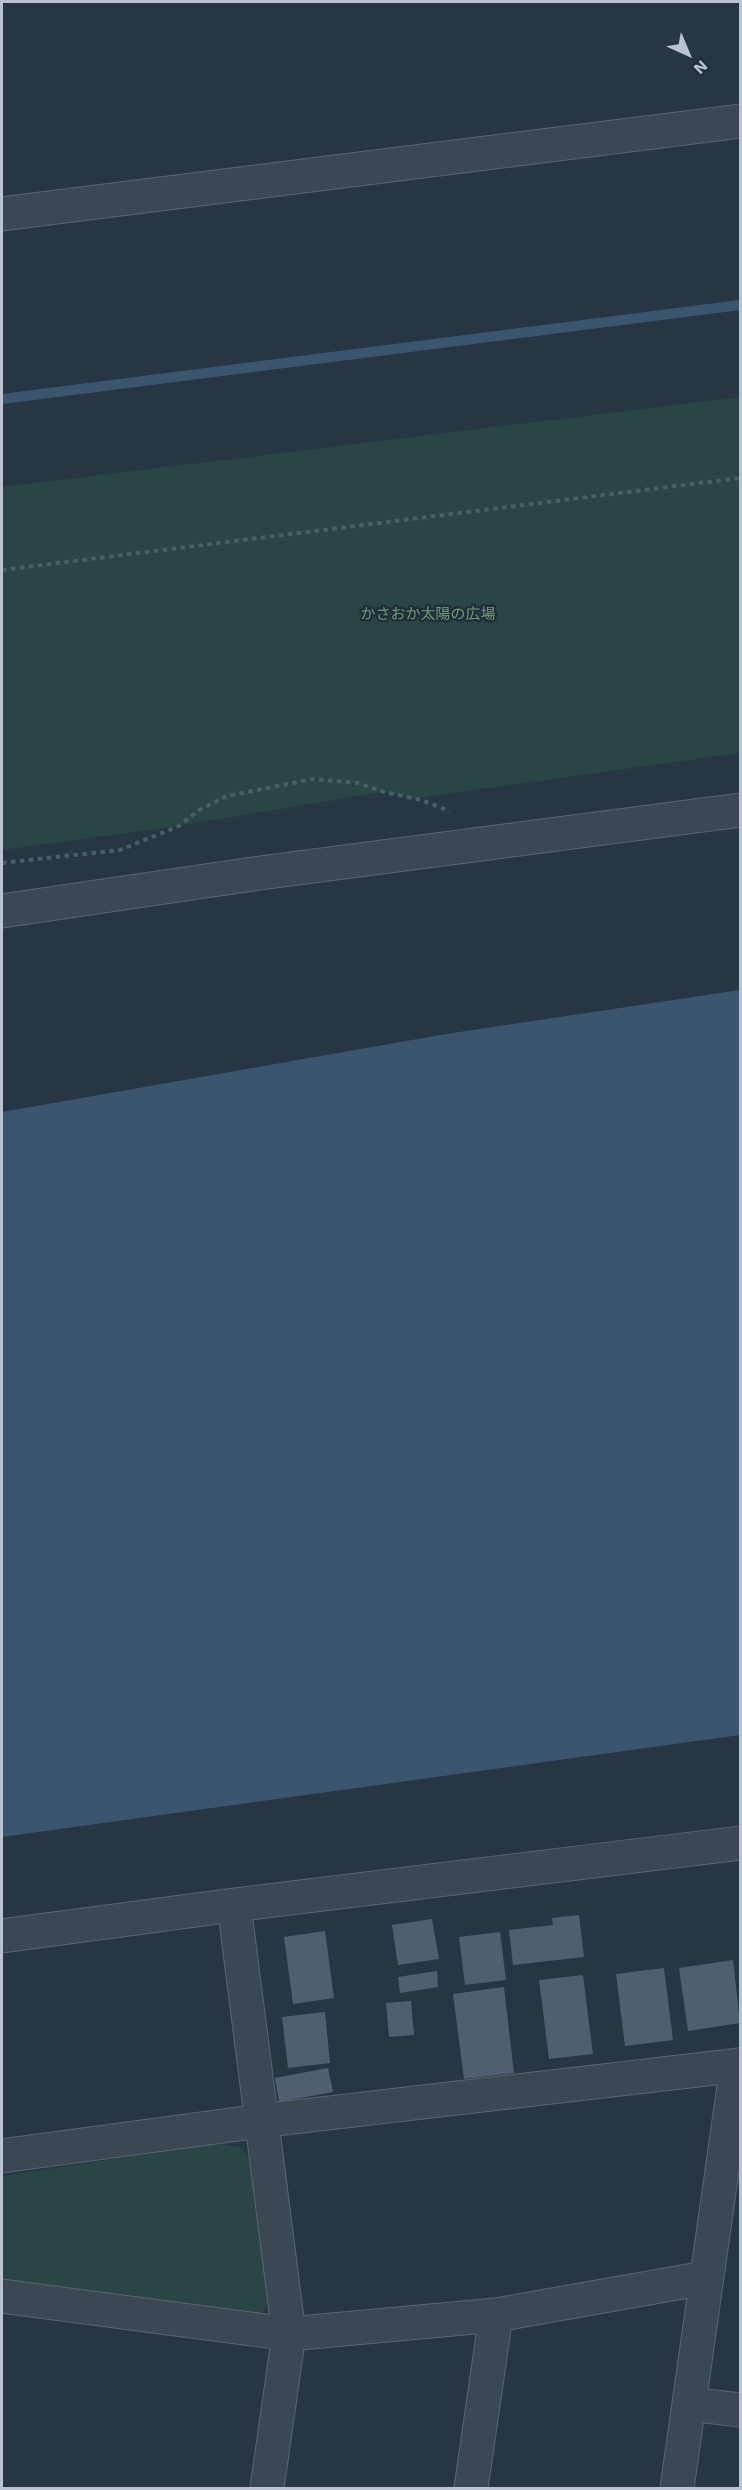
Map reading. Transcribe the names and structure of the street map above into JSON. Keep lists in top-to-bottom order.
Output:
{
  "parks": ["かさおか太陽の広場"],
  "north": "bottom right"
}
